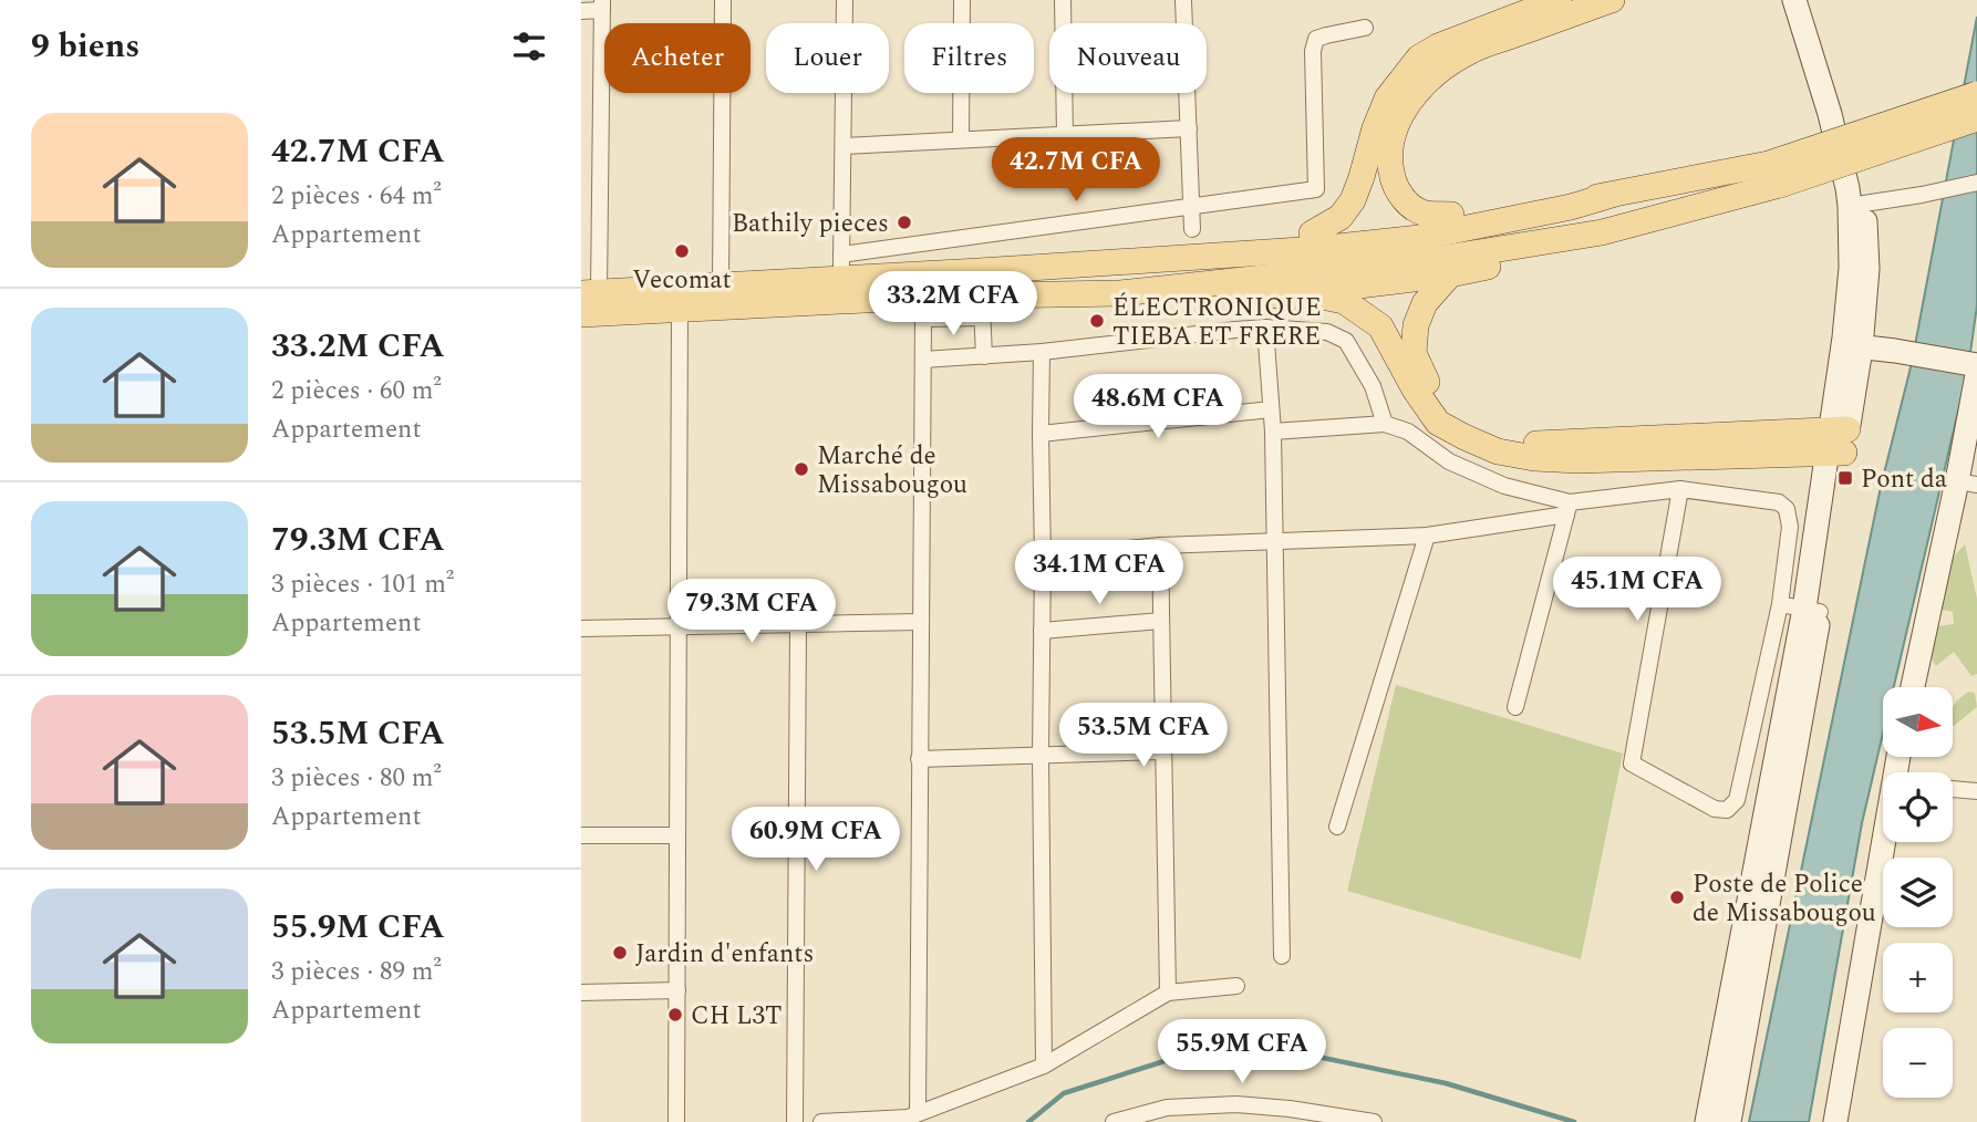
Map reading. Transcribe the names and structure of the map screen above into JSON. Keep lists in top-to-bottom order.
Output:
{
  "places": {
    "other": [
      "Bathily pieces",
      "Vecomat",
      "ÉLECTRONIQUE TIEBA ET FRERE",
      "Marché de Missabougou",
      "Poste de Police de Missabougou",
      "Jardin d'enfants",
      "CH L3T"
    ],
    "transit": ["Pont da"]
  },
  "north": "right",
  "page": {
    "heading": "9 biens",
    "chip": [
      "Acheter",
      "Louer",
      "Filtres",
      "Nouveau"
    ],
    "list": [
      {
        "name": "42.7M CFA",
        "note": "2 pièces · 64 m² · Appartement"
      },
      {
        "name": "33.2M CFA",
        "note": "2 pièces · 60 m² · Appartement"
      },
      {
        "name": "79.3M CFA",
        "note": "3 pièces · 101 m² · Appartement"
      },
      {
        "name": "53.5M CFA",
        "note": "3 pièces · 80 m² · Appartement"
      },
      {
        "name": "55.9M CFA",
        "note": "3 pièces · 89 m² · Appartement"
      }
    ],
    "price": [
      "42.7M CFA",
      "33.2M CFA",
      "48.6M CFA",
      "34.1M CFA",
      "45.1M CFA",
      "79.3M CFA",
      "53.5M CFA",
      "60.9M CFA",
      "55.9M CFA"
    ],
    "map_buttons": ["+", "−"]
  }
}
